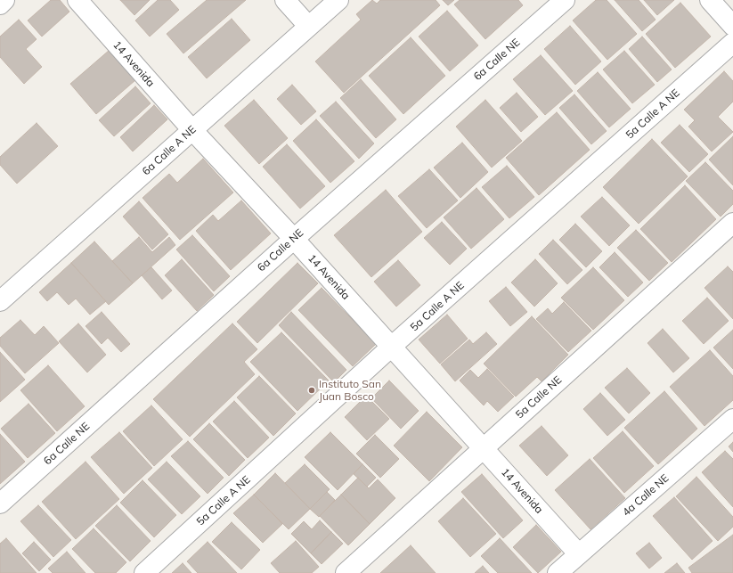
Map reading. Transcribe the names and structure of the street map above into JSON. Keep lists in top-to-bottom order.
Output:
{
  "streets": {
    "street": [
      "6a Calle NE",
      "14 Avenida",
      "5a Calle A NE",
      "6a Calle A NE",
      "5a Calle NE",
      "4a Calle NE"
    ]
  },
  "crossings": [
    ["6a Calle NE", "14 Avenida"],
    ["14 Avenida", "5a Calle A NE"],
    ["14 Avenida", "6a Calle A NE"],
    ["14 Avenida", "5a Calle NE"],
    ["14 Avenida", "4a Calle NE"]
  ],
  "places": ["Instituto San Juan Bosco"]
}
